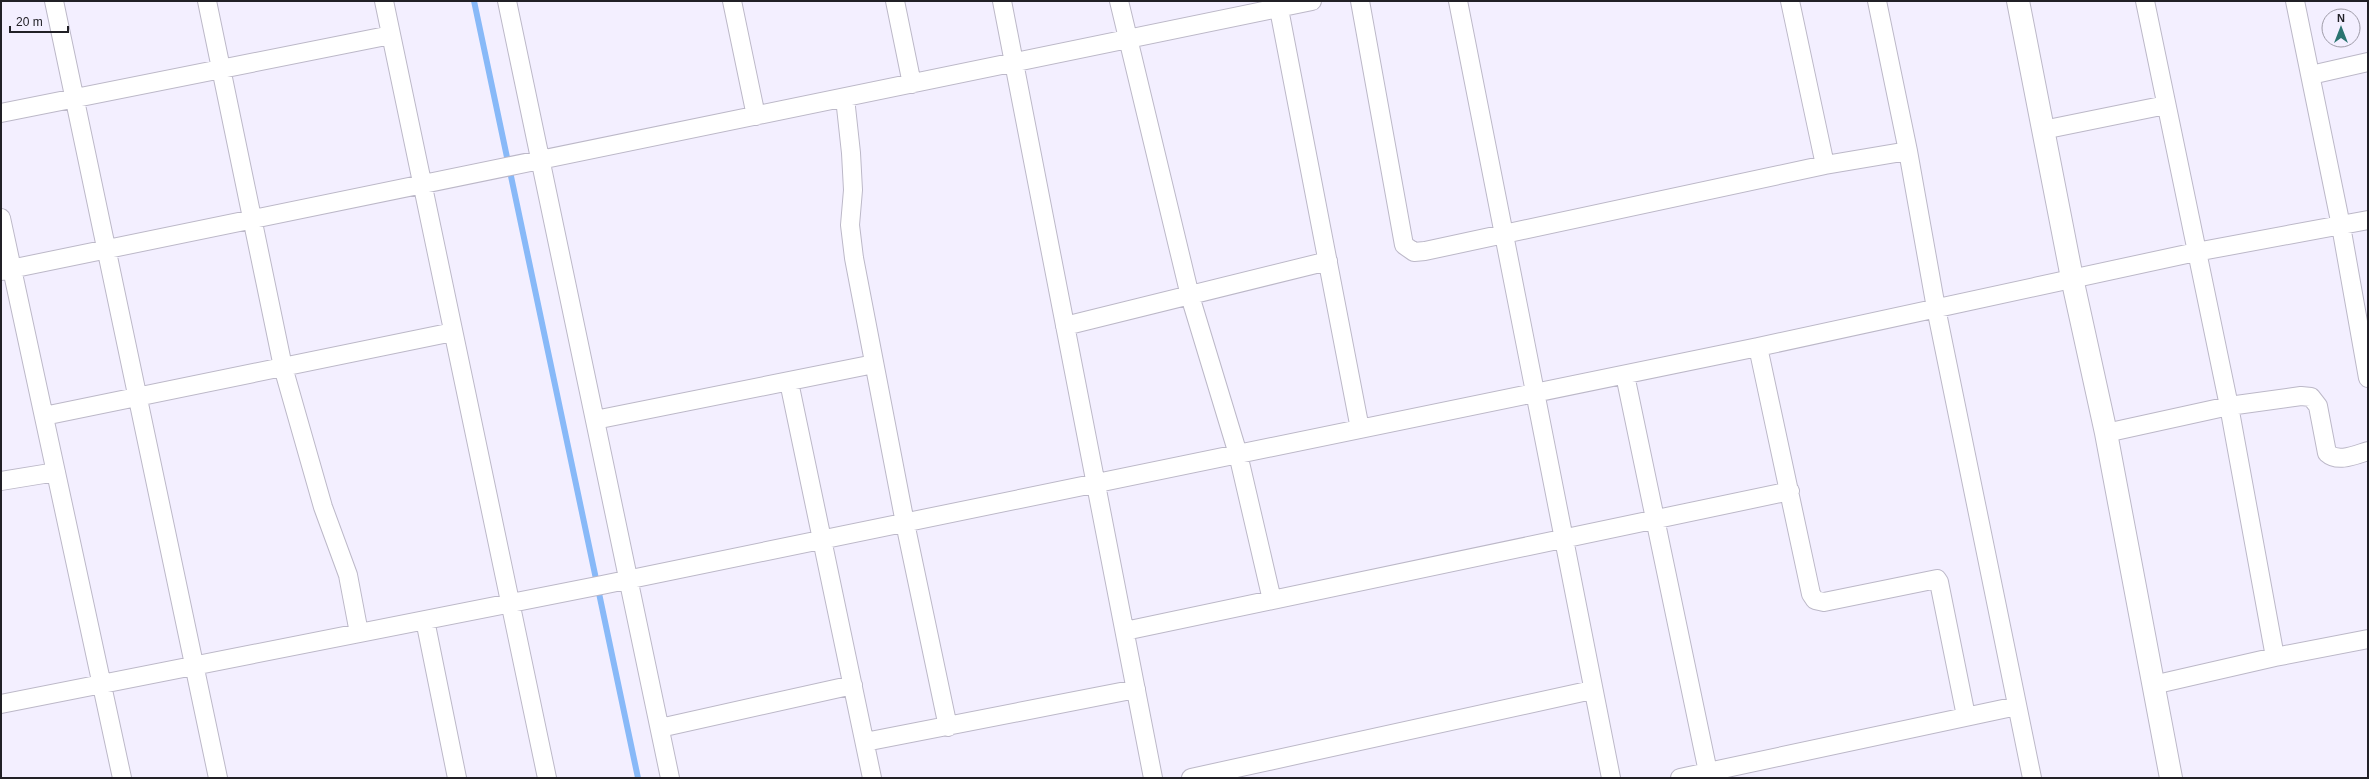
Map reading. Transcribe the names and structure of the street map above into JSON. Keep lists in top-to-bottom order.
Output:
{
  "scale_bar": "20 m",
  "north": "top"
}
